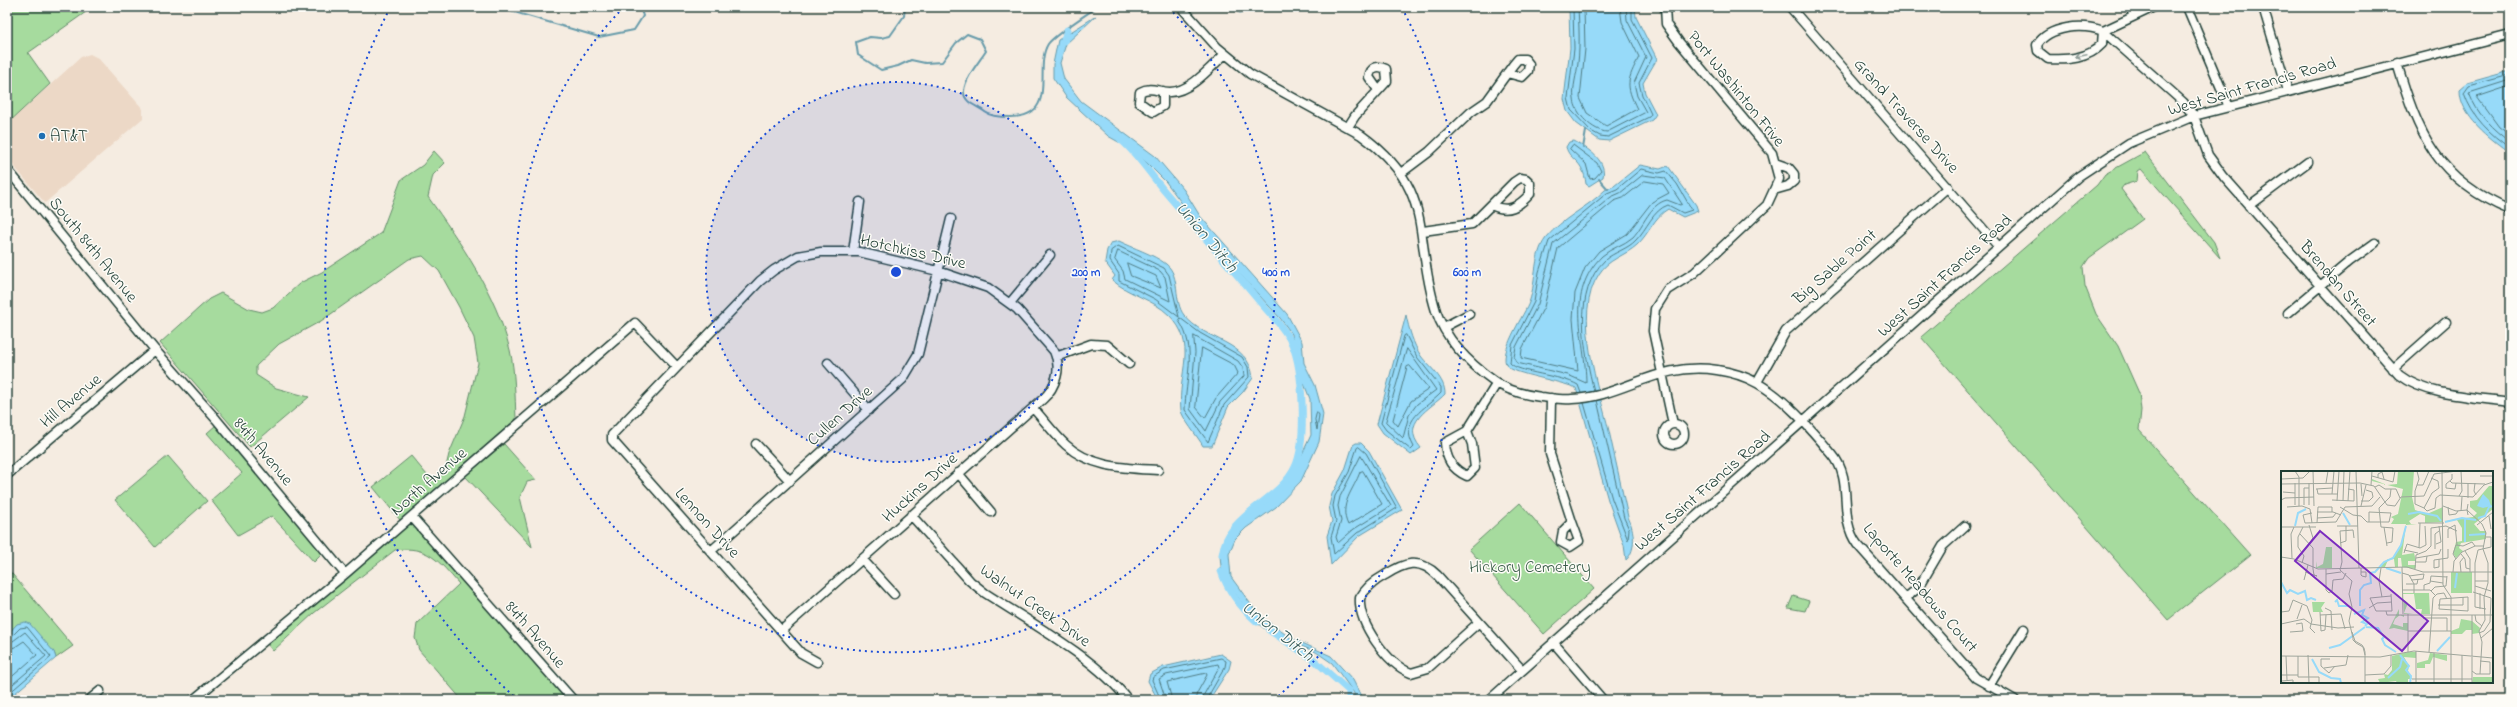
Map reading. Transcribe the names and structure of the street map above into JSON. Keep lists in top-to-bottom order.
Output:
{
  "streets": {
    "street": [
      "West Saint Francis Road",
      "Port Washinton Frive",
      "Grand Traverse Drive",
      "South 84th Avenue",
      "Hotchkiss Drive",
      "Big Sable Point",
      "Brendan Street",
      "Hill Avenue",
      "Cullen Drive",
      "84th Avenue",
      "North Avenue",
      "Huckins Drive",
      "Lennon Drive",
      "Laporte Meadows Court",
      "Walnut Creek Drive"
    ]
  },
  "crossings": [
    ["West Saint Francis Road", "Grand Traverse Drive"],
    ["West Saint Francis Road", "Brendan Street"],
    ["West Saint Francis Road", "Laporte Meadows Court"],
    ["Port Washinton Frive", "Laporte Meadows Court"],
    ["Grand Traverse Drive", "Big Sable Point"],
    ["South 84th Avenue", "Hill Avenue"],
    ["South 84th Avenue", "84th Avenue"],
    ["Hotchkiss Drive", "Cullen Drive"],
    ["Hotchkiss Drive", "North Avenue"],
    ["Hotchkiss Drive", "Huckins Drive"],
    ["Hotchkiss Drive", "Lennon Drive"],
    ["Big Sable Point", "Laporte Meadows Court"],
    ["Hill Avenue", "84th Avenue"],
    ["Cullen Drive", "Lennon Drive"],
    ["84th Avenue", "North Avenue"],
    ["Huckins Drive", "Lennon Drive"],
    ["Huckins Drive", "Walnut Creek Drive"]
  ],
  "water": ["Union Ditch"],
  "parks": ["Hickory Cemetery"],
  "places": ["AT&T"],
  "rings": ["200 m", "400 m", "600 m"]
}
